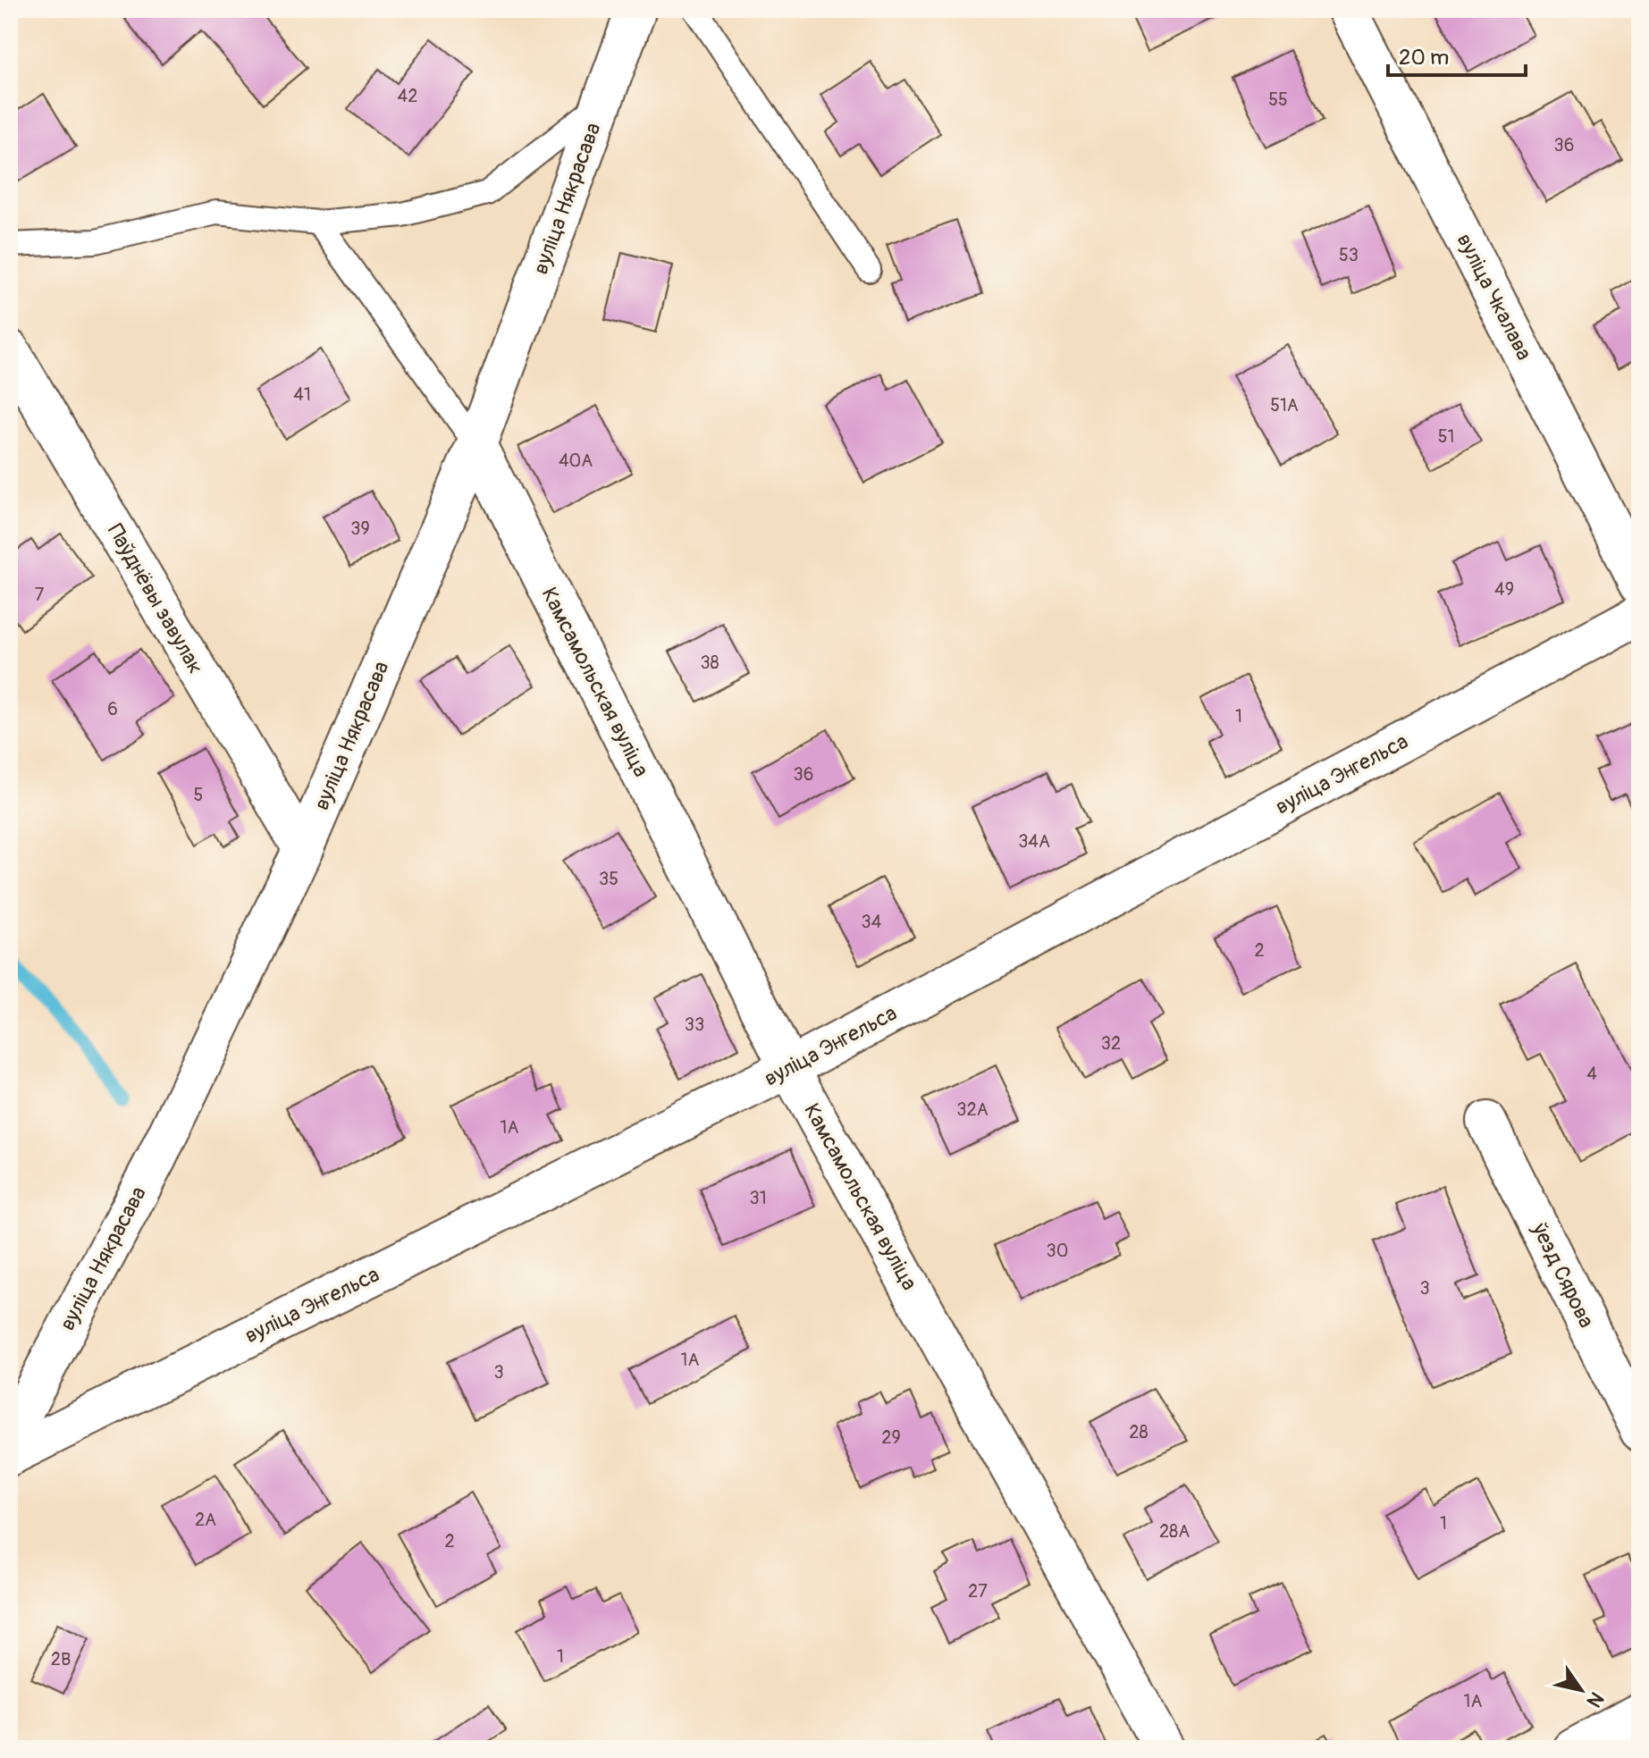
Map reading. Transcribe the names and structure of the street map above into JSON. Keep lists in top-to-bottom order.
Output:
{
  "streets": {
    "street": [
      "вуліца Някрасава",
      "вуліца Чкалава",
      "Паўднёвы завулак",
      "Камсамольская вуліца",
      "вуліца Энгельса",
      "ўезд Сярова"
    ]
  },
  "crossings": [
    ["вуліца Някрасава", "Паўднёвы завулак"],
    ["вуліца Някрасава", "Камсамольская вуліца"],
    ["Камсамольская вуліца", "вуліца Энгельса"]
  ],
  "house_numbers": [
    "42",
    "55",
    "36",
    "53",
    "41",
    "51А",
    "51",
    "40А",
    "39",
    "49",
    "7",
    "38",
    "6",
    "1",
    "36",
    "5",
    "34А",
    "35",
    "34",
    "2",
    "33",
    "32",
    "4",
    "32А",
    "1А",
    "31",
    "30",
    "3",
    "1А",
    "3",
    "28",
    "29",
    "2А",
    "1",
    "28А",
    "2",
    "27",
    "1",
    "2В",
    "1А"
  ],
  "scale_bar": "20 m",
  "north": "bottom right"
}
